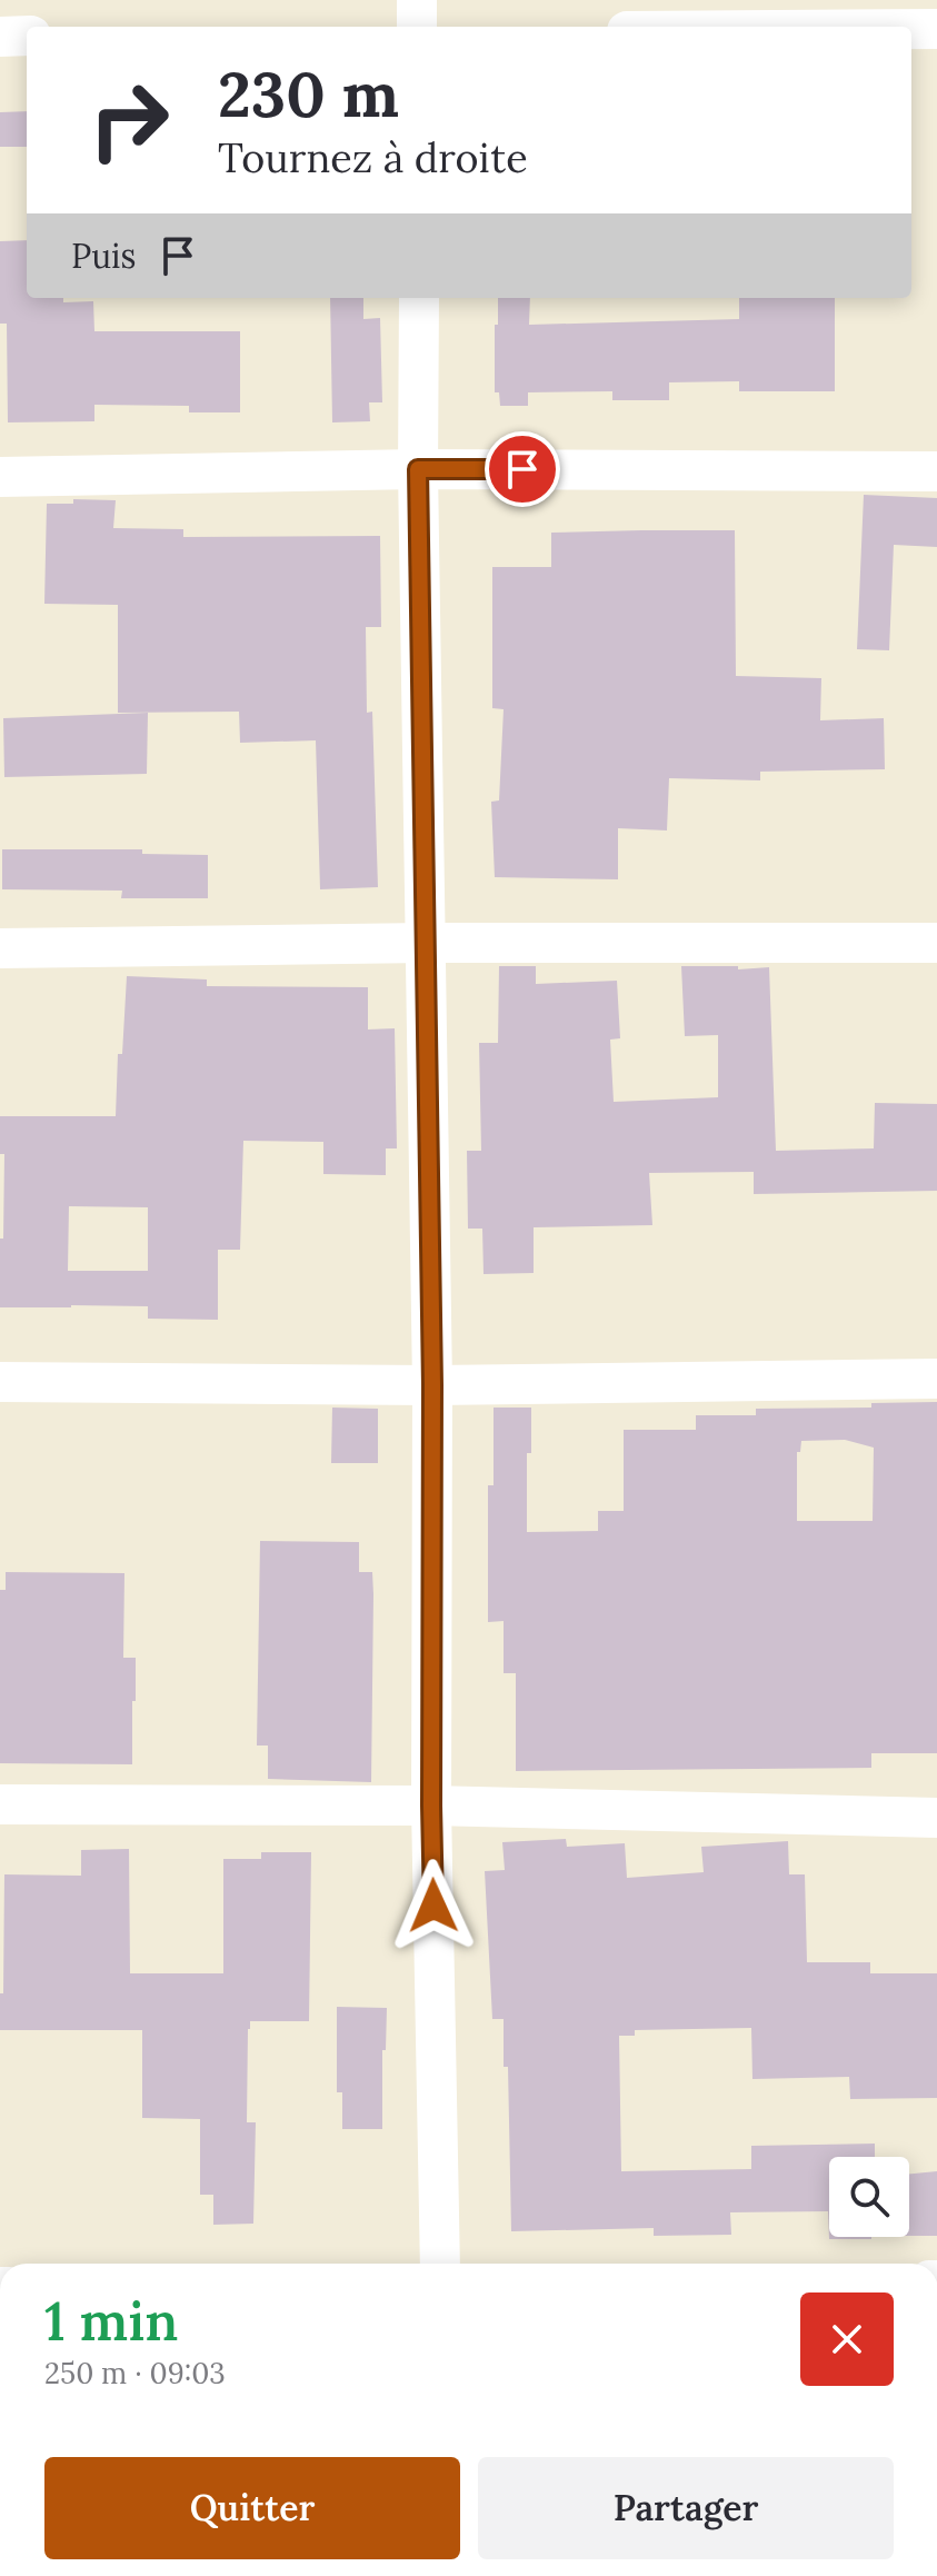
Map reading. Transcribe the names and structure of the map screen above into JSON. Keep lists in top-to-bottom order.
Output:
{
  "page": {
    "turn": ["230 m", "Tournez à droite"],
    "then": "Puis",
    "heading": ["1 min", "250 m · 09:03"],
    "buttons": ["Quitter", "Partager"]
  }
}
